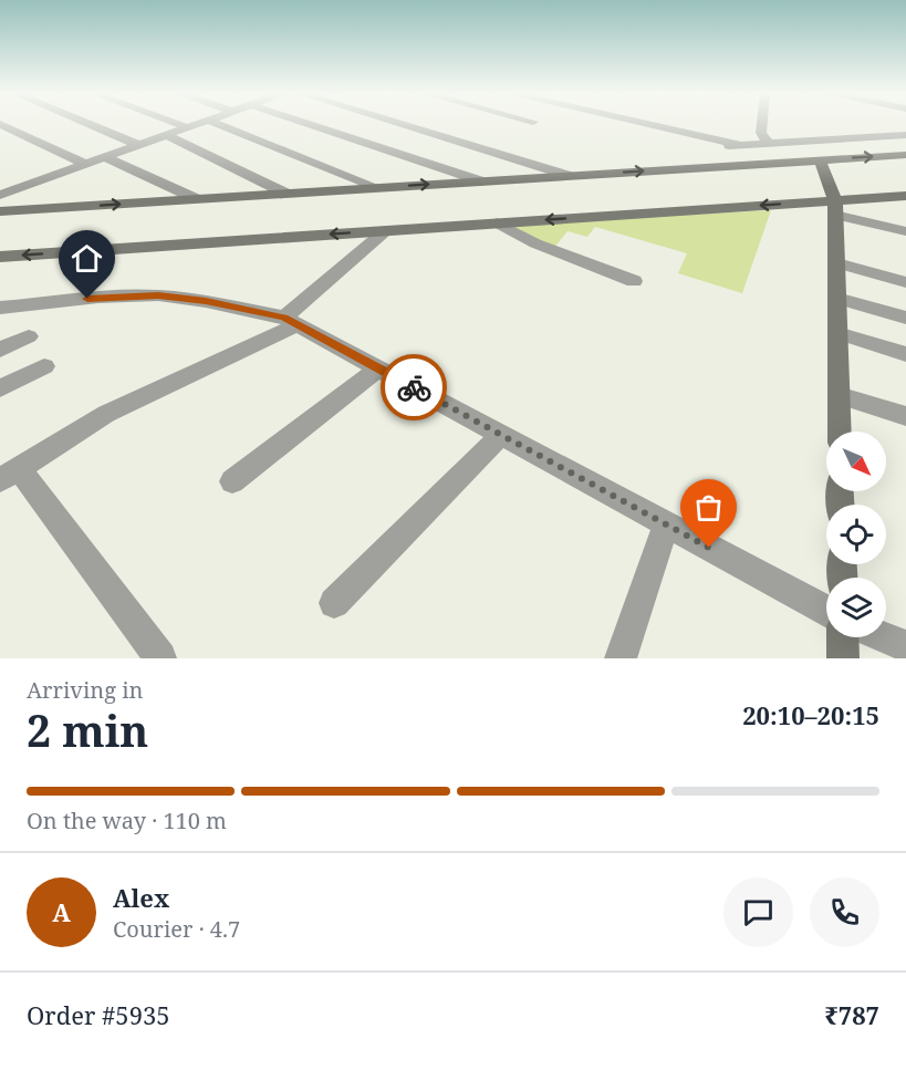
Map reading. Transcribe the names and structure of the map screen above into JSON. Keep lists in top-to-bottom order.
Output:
{
  "north": "bottom right",
  "page": {
    "heading": ["2 min", "Arriving in", "20:10–20:15"],
    "panel": [
      "Alex",
      "Courier · 4.7",
      "Order #5935",
      "₹787"
    ],
    "bar": "On the way · 110 m",
    "round": "A"
  }
}
